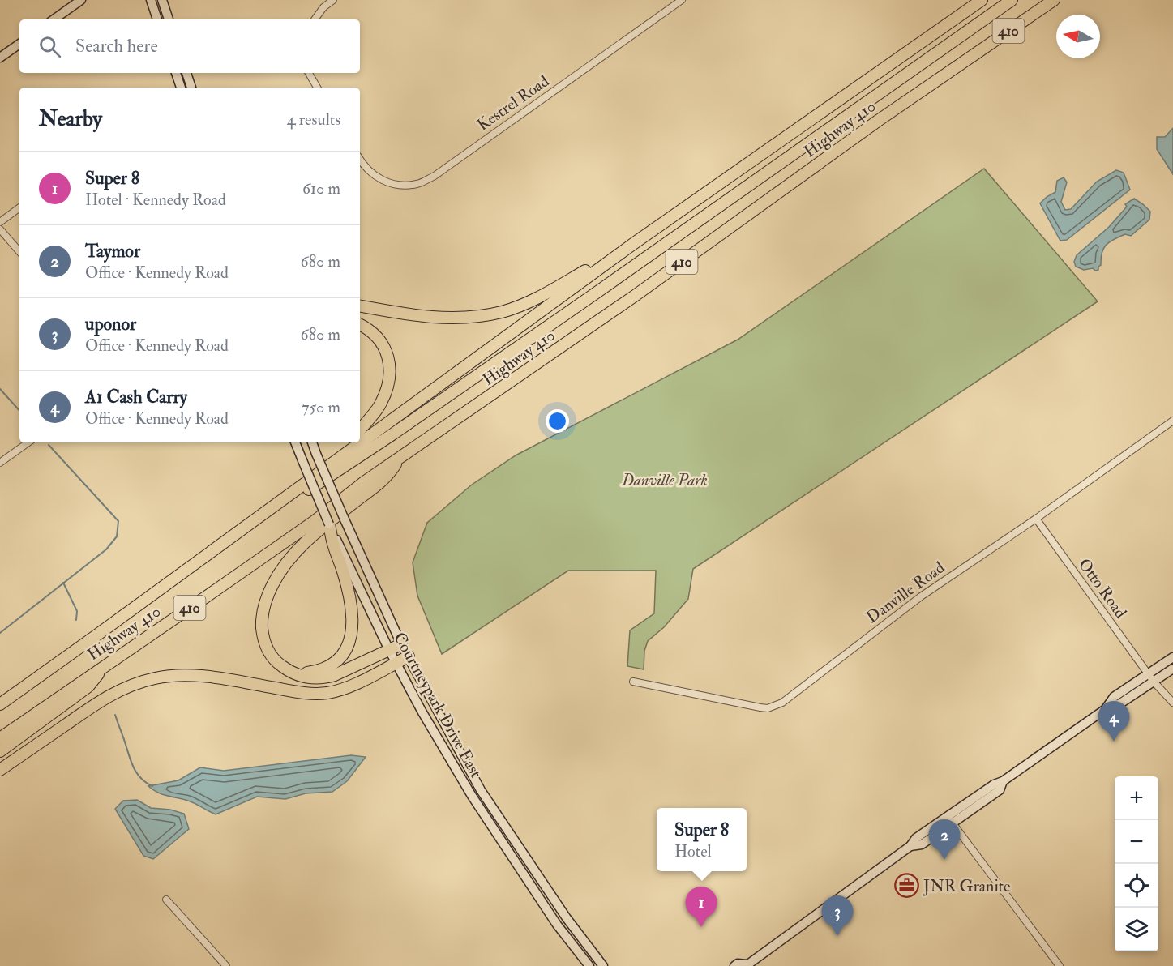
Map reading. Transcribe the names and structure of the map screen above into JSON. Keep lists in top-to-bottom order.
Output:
{
  "streets": {
    "highway": ["410", "Highway 410"],
    "main road": ["Courtneypark Drive East"],
    "street": ["Kestrel Road", "Otto Road", "Danville Road"]
  },
  "crossings": [
    ["Otto Road", "Danville Road"]
  ],
  "parks": ["Danville Park"],
  "places": {
    "office": ["JNR Granite"]
  },
  "north": "left",
  "page": {
    "search": "Search here",
    "heading": ["Nearby", "4 results"],
    "list": [
      {
        "mark": "1",
        "name": "Super 8",
        "note": "Hotel · Kennedy Road",
        "value": "610 m"
      },
      {
        "mark": "2",
        "name": "Taymor",
        "note": "Office · Kennedy Road",
        "value": "680 m"
      },
      {
        "mark": "3",
        "name": "uponor",
        "note": "Office · Kennedy Road",
        "value": "680 m"
      },
      {
        "mark": "4",
        "name": "A1 Cash Carry",
        "note": "Office · Kennedy Road",
        "value": "750 m"
      }
    ],
    "pins": [
      "4",
      "2",
      "1",
      "3"
    ],
    "map_buttons": ["+", "−"],
    "popup": ["Super 8", "Hotel"]
  }
}
